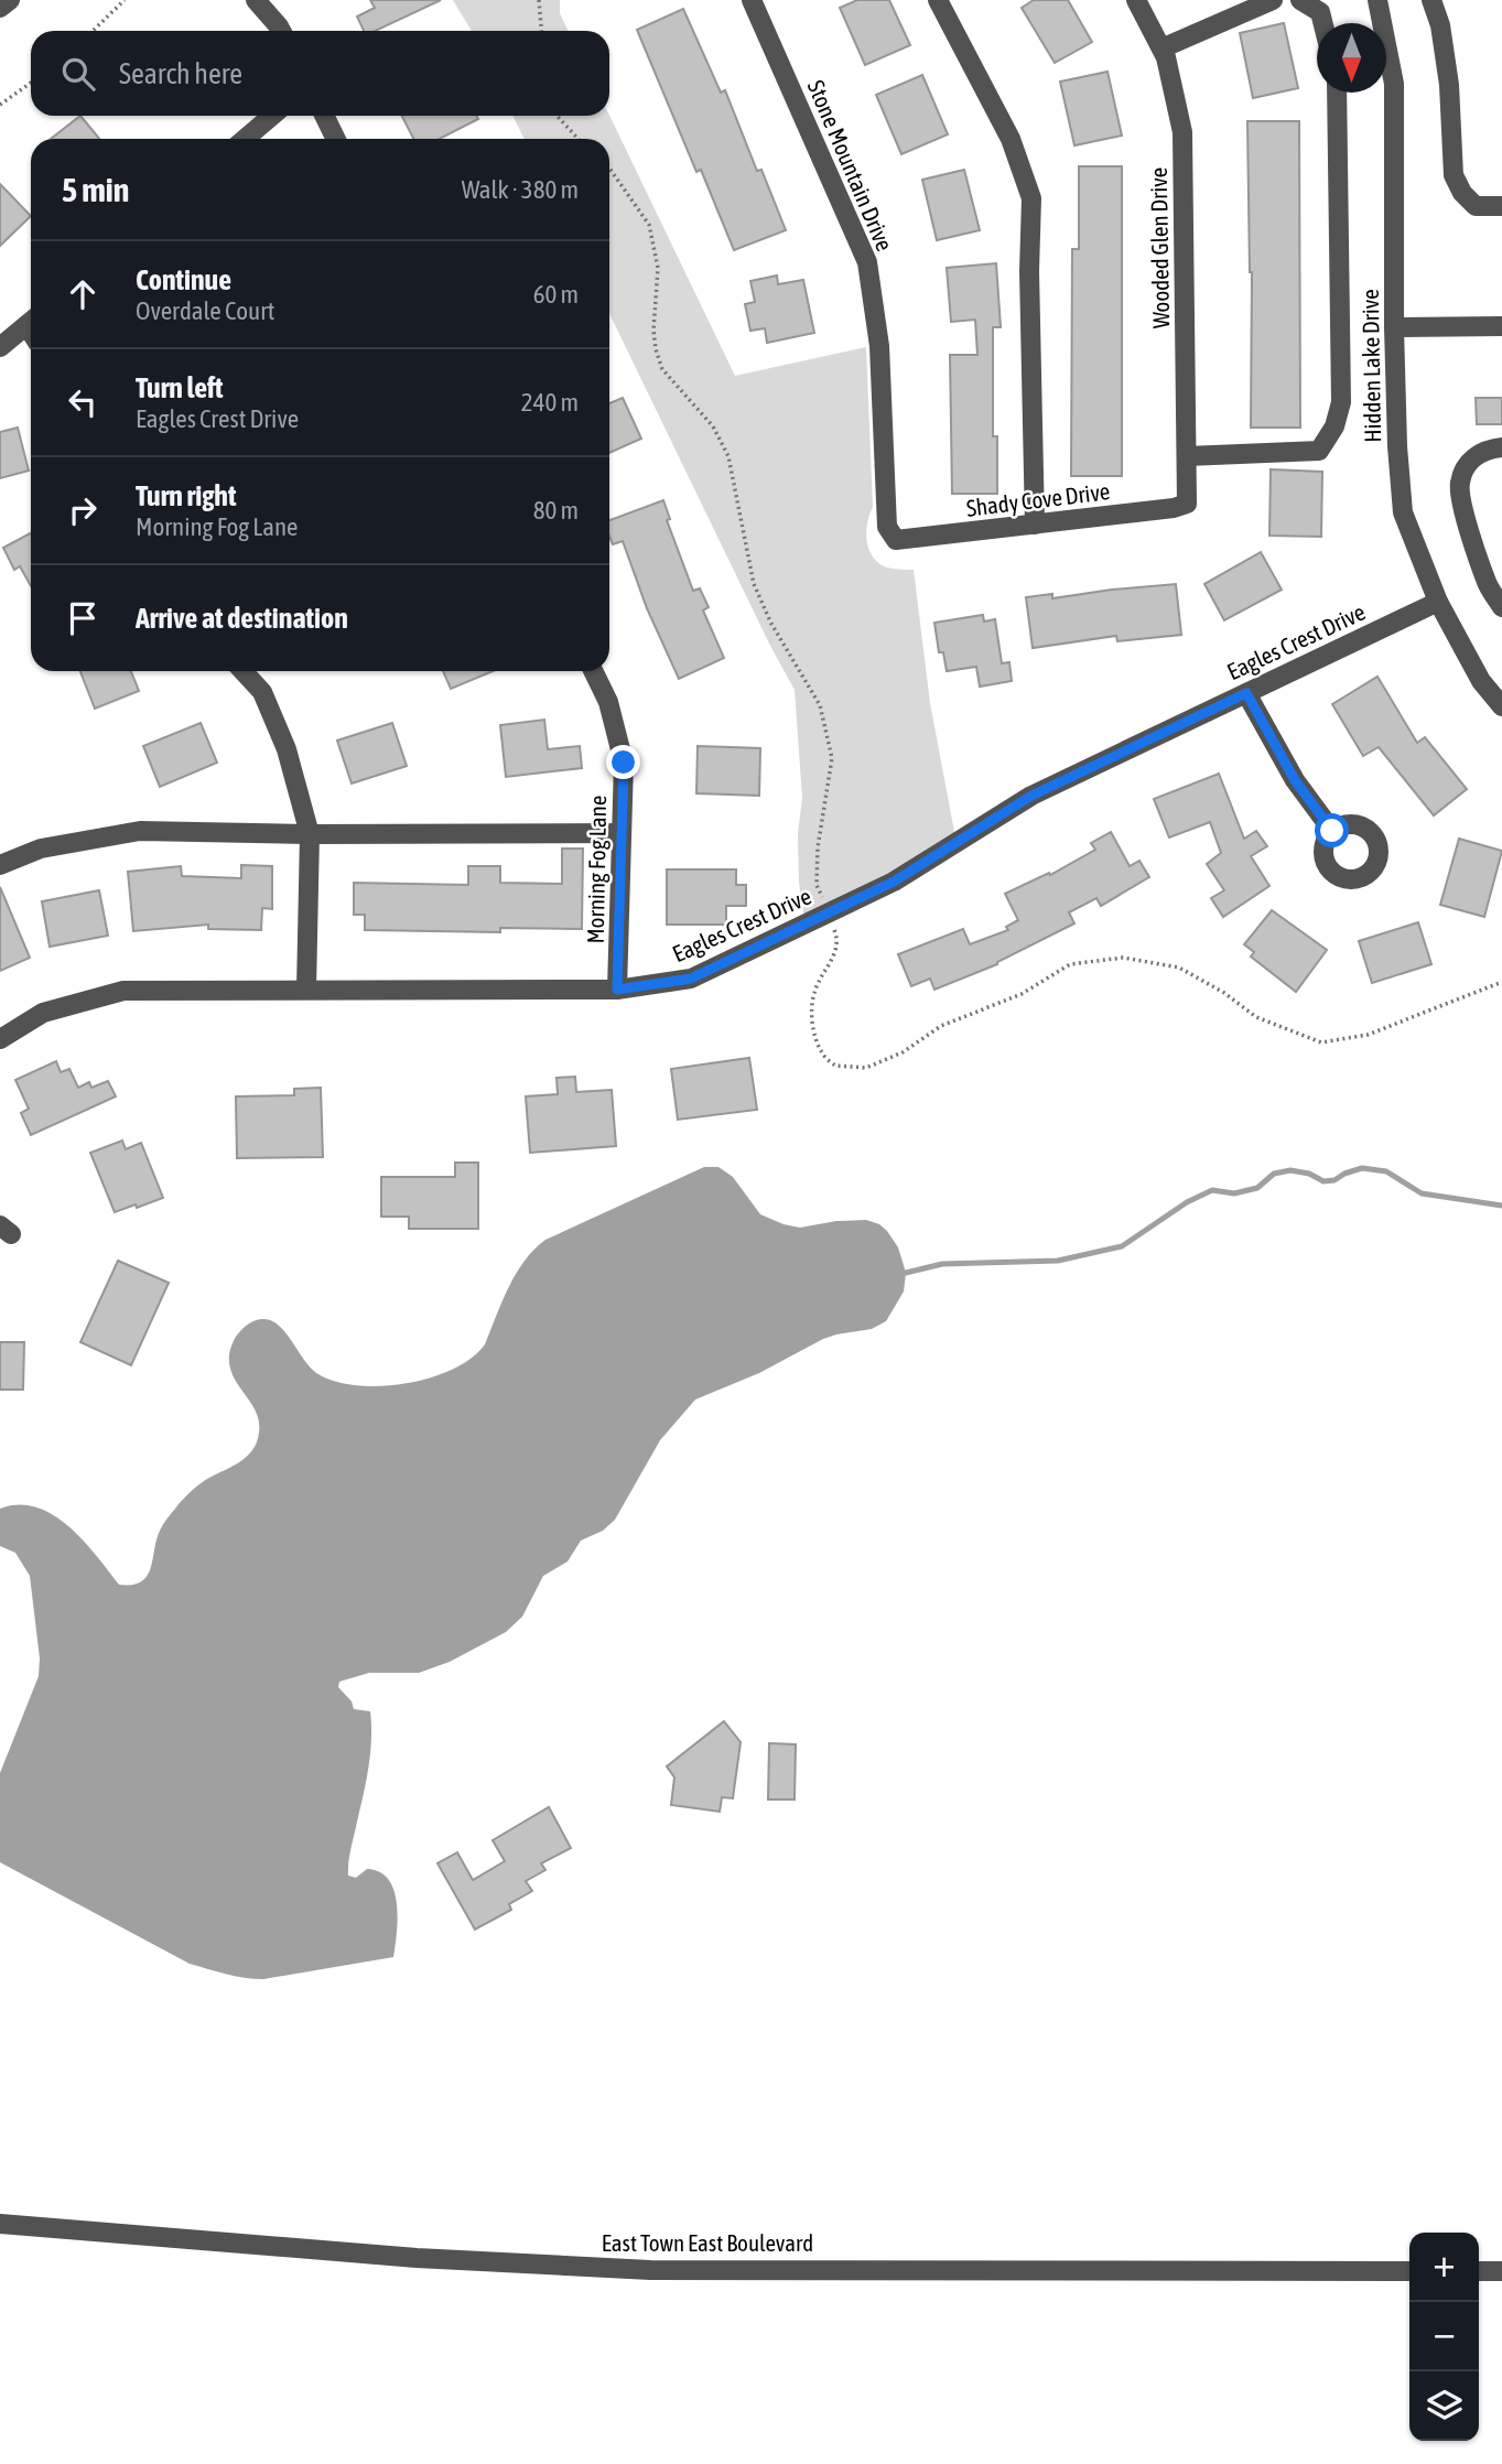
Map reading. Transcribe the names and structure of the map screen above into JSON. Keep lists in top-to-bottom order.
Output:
{
  "streets": {
    "street": [
      "Stone Mountain Drive",
      "Wooded Glen Drive",
      "Hidden Lake Drive",
      "Shady Cove Drive",
      "Eagles Crest Drive",
      "Morning Fog Lane",
      "East Town East Boulevard"
    ]
  },
  "crossings": [
    ["Stone Mountain Drive", "Shady Cove Drive"],
    ["Wooded Glen Drive", "Shady Cove Drive"],
    ["Hidden Lake Drive", "Eagles Crest Drive"],
    ["Eagles Crest Drive", "Morning Fog Lane"]
  ],
  "north": "bottom",
  "page": {
    "search": "Search here",
    "heading": ["5 min", "Walk · 380 m"],
    "list": [
      ["Continue", "Overdale Court", "60 m"],
      ["Turn left", "Eagles Crest Drive", "240 m"],
      ["Turn right", "Morning Fog Lane", "80 m"],
      "Arrive at destination"
    ],
    "map_buttons": ["+", "−"]
  }
}
